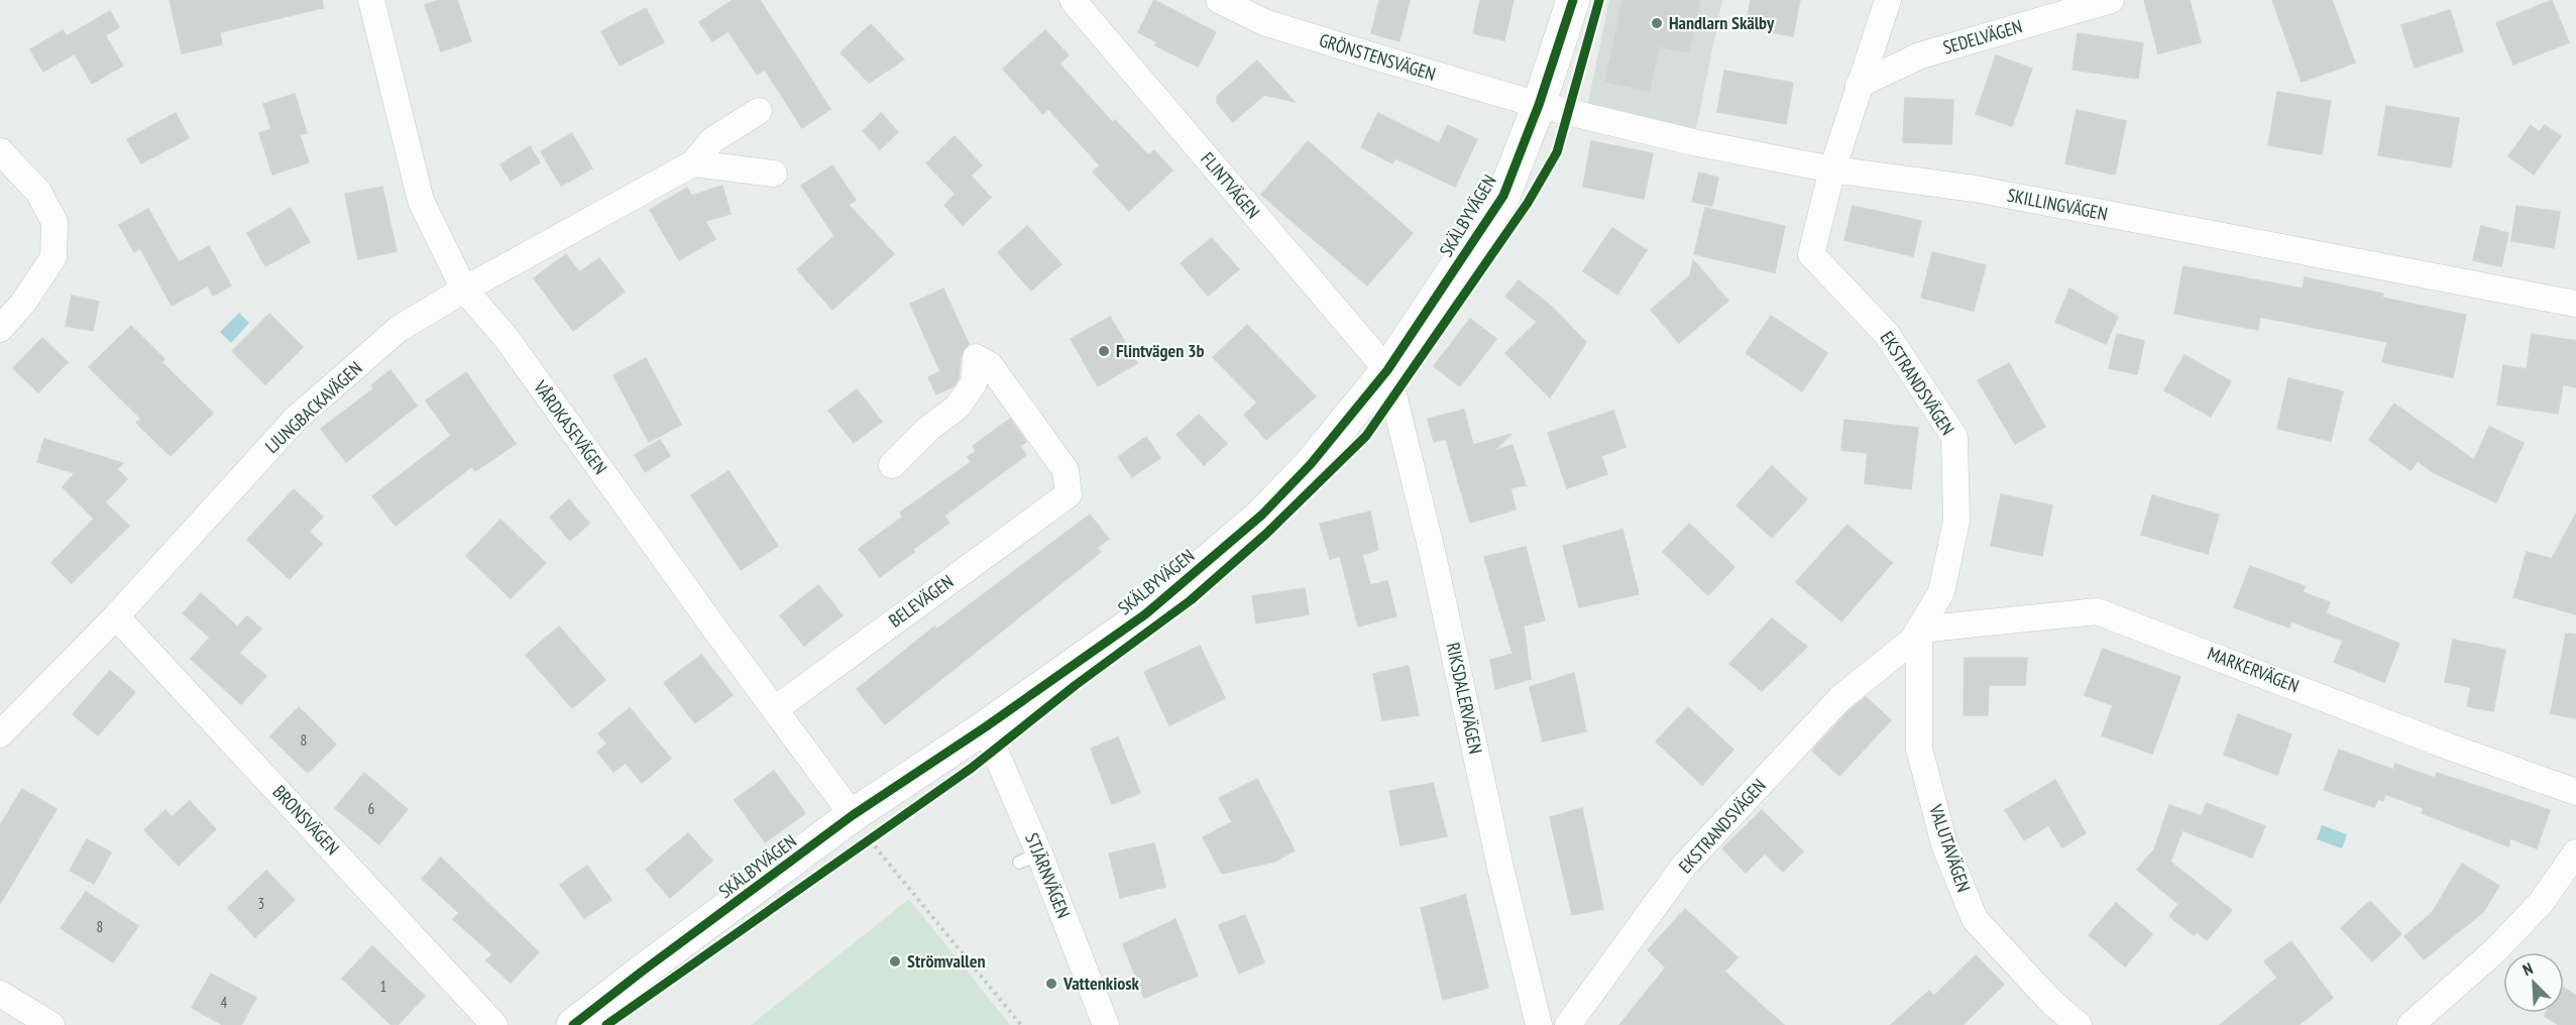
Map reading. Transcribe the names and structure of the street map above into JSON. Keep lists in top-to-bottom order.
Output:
{
  "streets": {
    "street": [
      "SEDELVÄGEN",
      "GRÖNSTENSVÄGEN",
      "FLINTVÄGEN",
      "SKILLINGVÄGEN",
      "SKÄLBYVÄGEN",
      "EKSTRANDSVÄGEN",
      "LJUNGBACKAVÄGEN",
      "VÅRDKASEVÄGEN",
      "BELEVÄGEN",
      "MARKERVÄGEN",
      "RIKSDALERVÄGEN",
      "BRONSVÄGEN",
      "VALUTAVÄGEN",
      "STJÄRNVÄGEN"
    ]
  },
  "crossings": [
    ["SEDELVÄGEN", "EKSTRANDSVÄGEN"],
    ["GRÖNSTENSVÄGEN", "SKILLINGVÄGEN"],
    ["GRÖNSTENSVÄGEN", "SKÄLBYVÄGEN"],
    ["FLINTVÄGEN", "SKÄLBYVÄGEN"],
    ["FLINTVÄGEN", "RIKSDALERVÄGEN"],
    ["SKILLINGVÄGEN", "SKÄLBYVÄGEN"],
    ["SKILLINGVÄGEN", "EKSTRANDSVÄGEN"],
    ["SKÄLBYVÄGEN", "VÅRDKASEVÄGEN"],
    ["SKÄLBYVÄGEN", "RIKSDALERVÄGEN"],
    ["SKÄLBYVÄGEN", "STJÄRNVÄGEN"],
    ["EKSTRANDSVÄGEN", "MARKERVÄGEN"],
    ["EKSTRANDSVÄGEN", "VALUTAVÄGEN"],
    ["LJUNGBACKAVÄGEN", "VÅRDKASEVÄGEN"],
    ["LJUNGBACKAVÄGEN", "BRONSVÄGEN"],
    ["VÅRDKASEVÄGEN", "BELEVÄGEN"],
    ["MARKERVÄGEN", "VALUTAVÄGEN"]
  ],
  "places": [
    "Handlarn Skälby",
    "Flintvägen 3b",
    "Strömvallen",
    "Vattenkiosk"
  ],
  "house_numbers": [
    "8",
    "6",
    "3",
    "8",
    "1",
    "4"
  ],
  "north": "top left"
}
